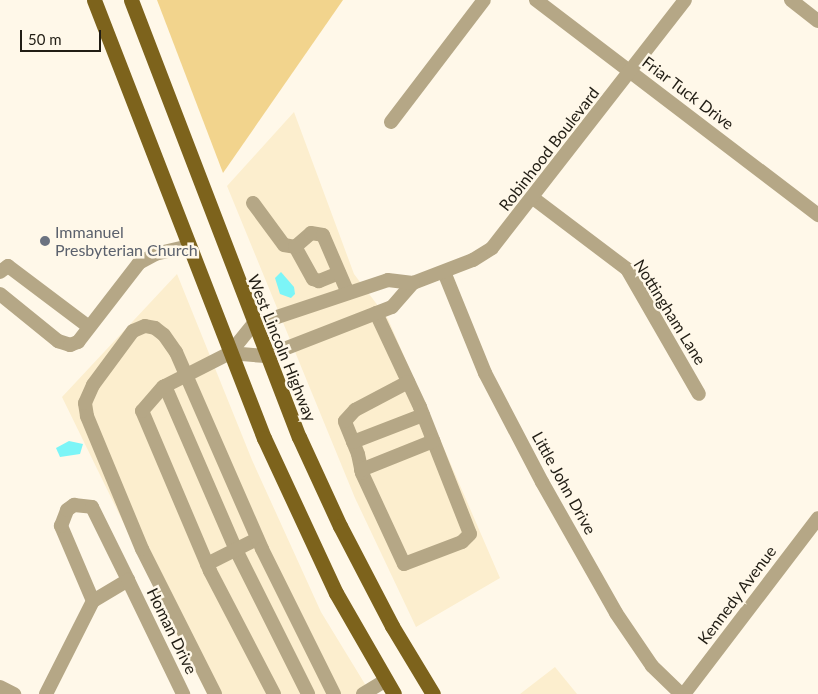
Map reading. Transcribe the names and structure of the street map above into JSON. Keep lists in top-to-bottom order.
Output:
{
  "streets": {
    "main road": ["West Lincoln Highway"],
    "street": [
      "Friar Tuck Drive",
      "Robinhood Boulevard",
      "Nottingham Lane",
      "Little John Drive",
      "Kennedy Avenue",
      "Homan Drive"
    ]
  },
  "crossings": [
    ["Friar Tuck Drive", "Robinhood Boulevard"],
    ["Robinhood Boulevard", "Nottingham Lane"],
    ["Robinhood Boulevard", "West Lincoln Highway"],
    ["Robinhood Boulevard", "Little John Drive"],
    ["Little John Drive", "Kennedy Avenue"]
  ],
  "places": ["Immanuel Presbyterian Church"],
  "scale_bar": "50 m"
}
